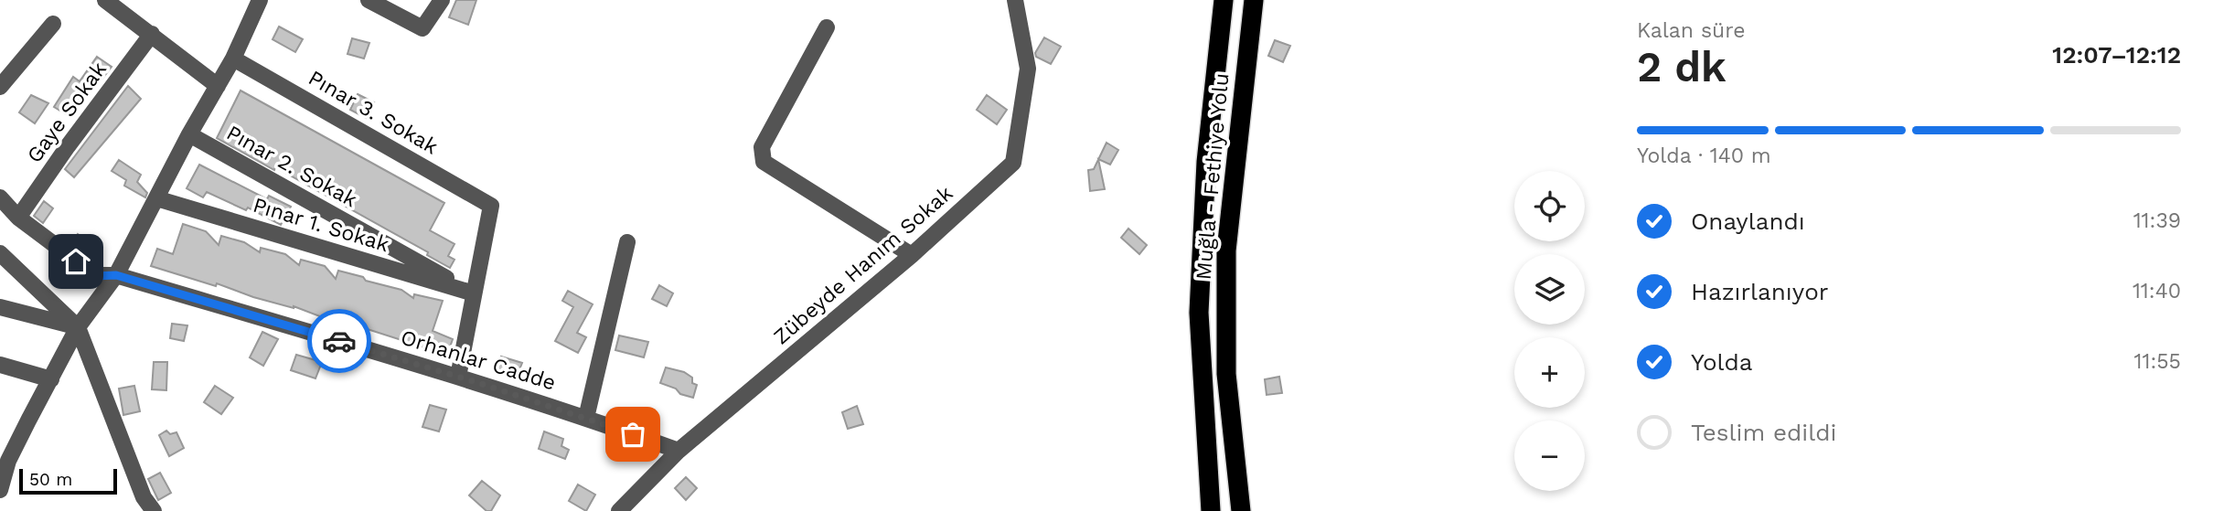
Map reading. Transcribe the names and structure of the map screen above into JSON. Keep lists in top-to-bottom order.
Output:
{
  "streets": {
    "highway": ["Muğla - Fethiye Yolu"],
    "street": [
      "Gaye Sokak",
      "Pınar 3. Sokak",
      "Pınar 2. Sokak",
      "Pınar 1. Sokak",
      "Zübeyde Hanım Sokak",
      "Orhanlar Cadde"
    ]
  },
  "crossings": [
    ["Gaye Sokak", "Orhanlar Cadde"],
    ["Pınar 3. Sokak", "Pınar 2. Sokak"],
    ["Pınar 3. Sokak", "Pınar 1. Sokak"],
    ["Pınar 2. Sokak", "Pınar 1. Sokak"],
    ["Zübeyde Hanım Sokak", "Orhanlar Cadde"]
  ],
  "scale_bar": "50 m",
  "page": {
    "heading": ["2 dk", "Kalan süre", "12:07–12:12"],
    "bar": "Yolda · 140 m",
    "map_buttons": ["+", "−"],
    "list": [
      ["Onaylandı", "11:39"],
      ["Hazırlanıyor", "11:40"],
      ["Yolda", "11:55"],
      "Teslim edildi"
    ],
    "scale": "50 m"
  }
}
